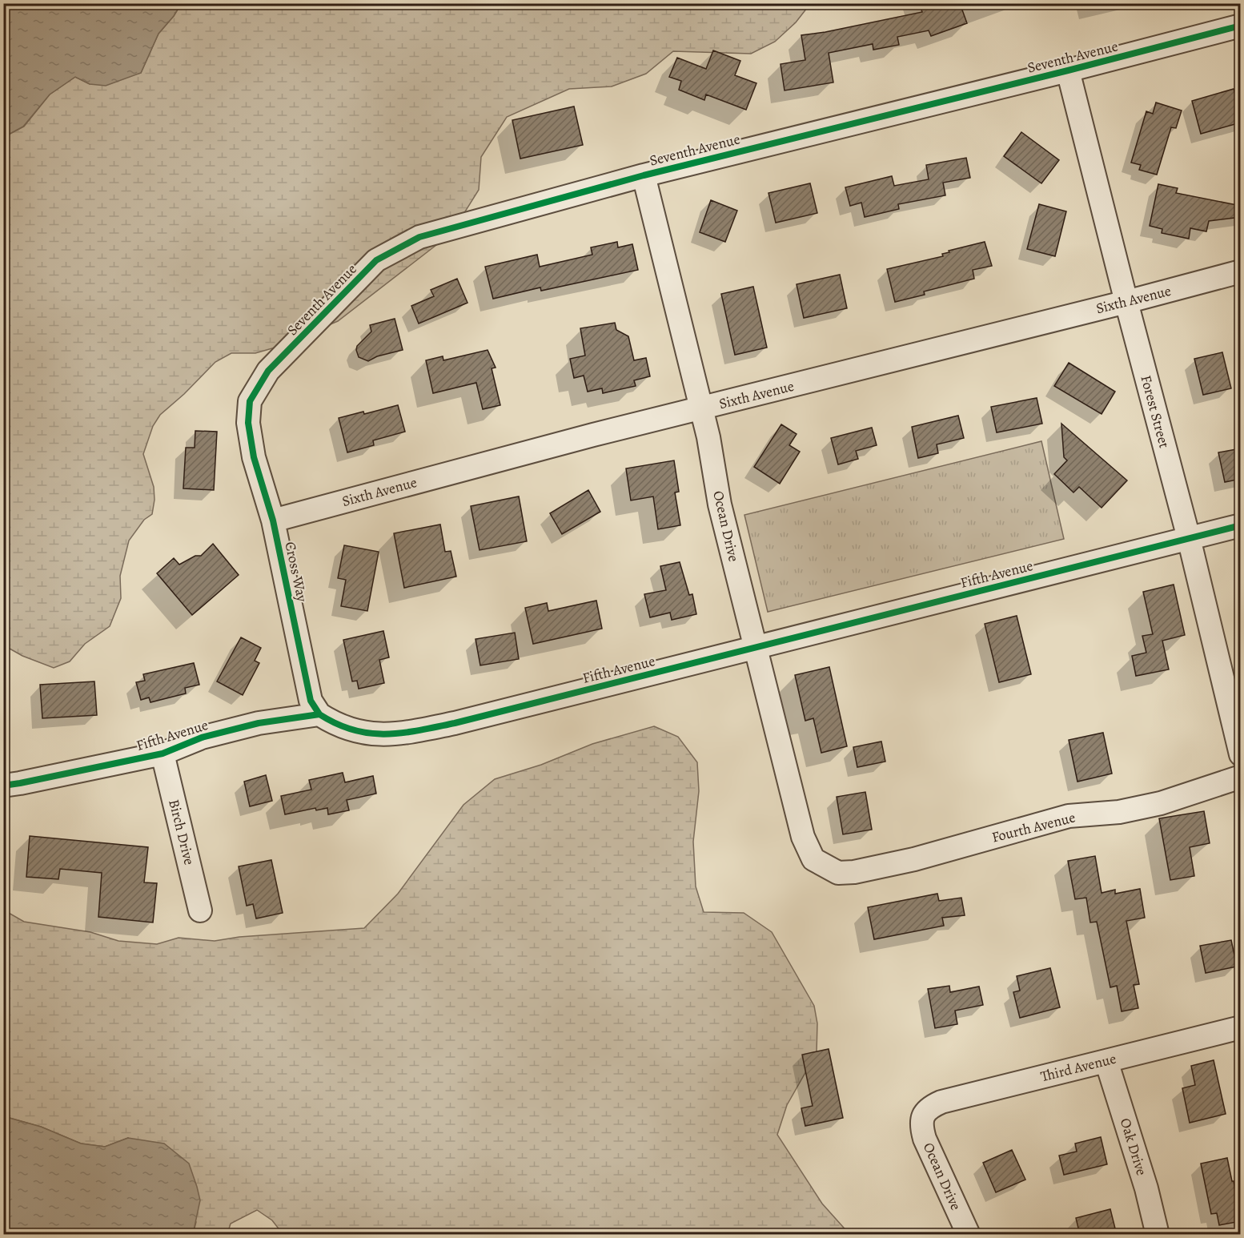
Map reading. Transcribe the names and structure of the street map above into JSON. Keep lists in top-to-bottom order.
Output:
{
  "streets": {
    "street": [
      "Seventh Avenue",
      "Sixth Avenue",
      "Forest Street",
      "Ocean Drive",
      "Cross Way",
      "Fifth Avenue",
      "Fourth Avenue",
      "Birch Drive",
      "Third Avenue",
      "Oak Drive"
    ]
  },
  "crossings": [
    ["Seventh Avenue", "Forest Street"],
    ["Seventh Avenue", "Ocean Drive"],
    ["Seventh Avenue", "Cross Way"],
    ["Sixth Avenue", "Forest Street"],
    ["Sixth Avenue", "Ocean Drive"],
    ["Sixth Avenue", "Cross Way"],
    ["Forest Street", "Fifth Avenue"],
    ["Ocean Drive", "Fifth Avenue"],
    ["Ocean Drive", "Fourth Avenue"],
    ["Ocean Drive", "Third Avenue"],
    ["Cross Way", "Fifth Avenue"],
    ["Fifth Avenue", "Birch Drive"],
    ["Third Avenue", "Oak Drive"]
  ]
}
